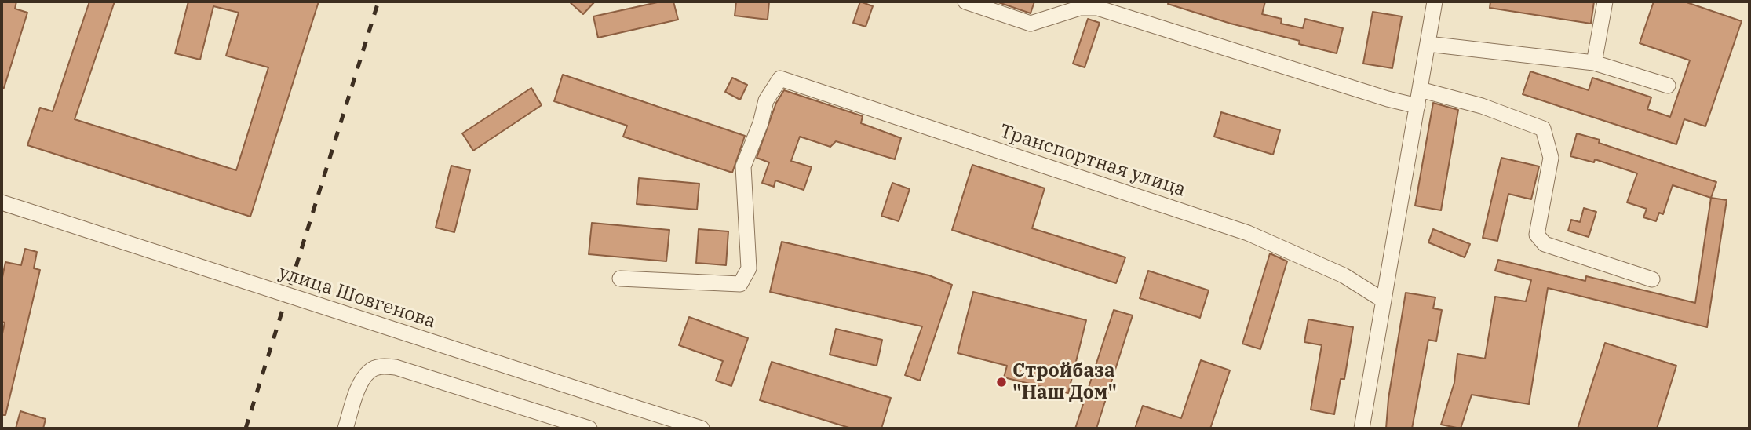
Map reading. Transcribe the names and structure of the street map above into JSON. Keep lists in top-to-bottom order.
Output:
{
  "streets": {
    "street": ["Транспортная улица", "улица Шовгенова"]
  },
  "places": ["Стройбаза \"Наш Дом\""]
}
